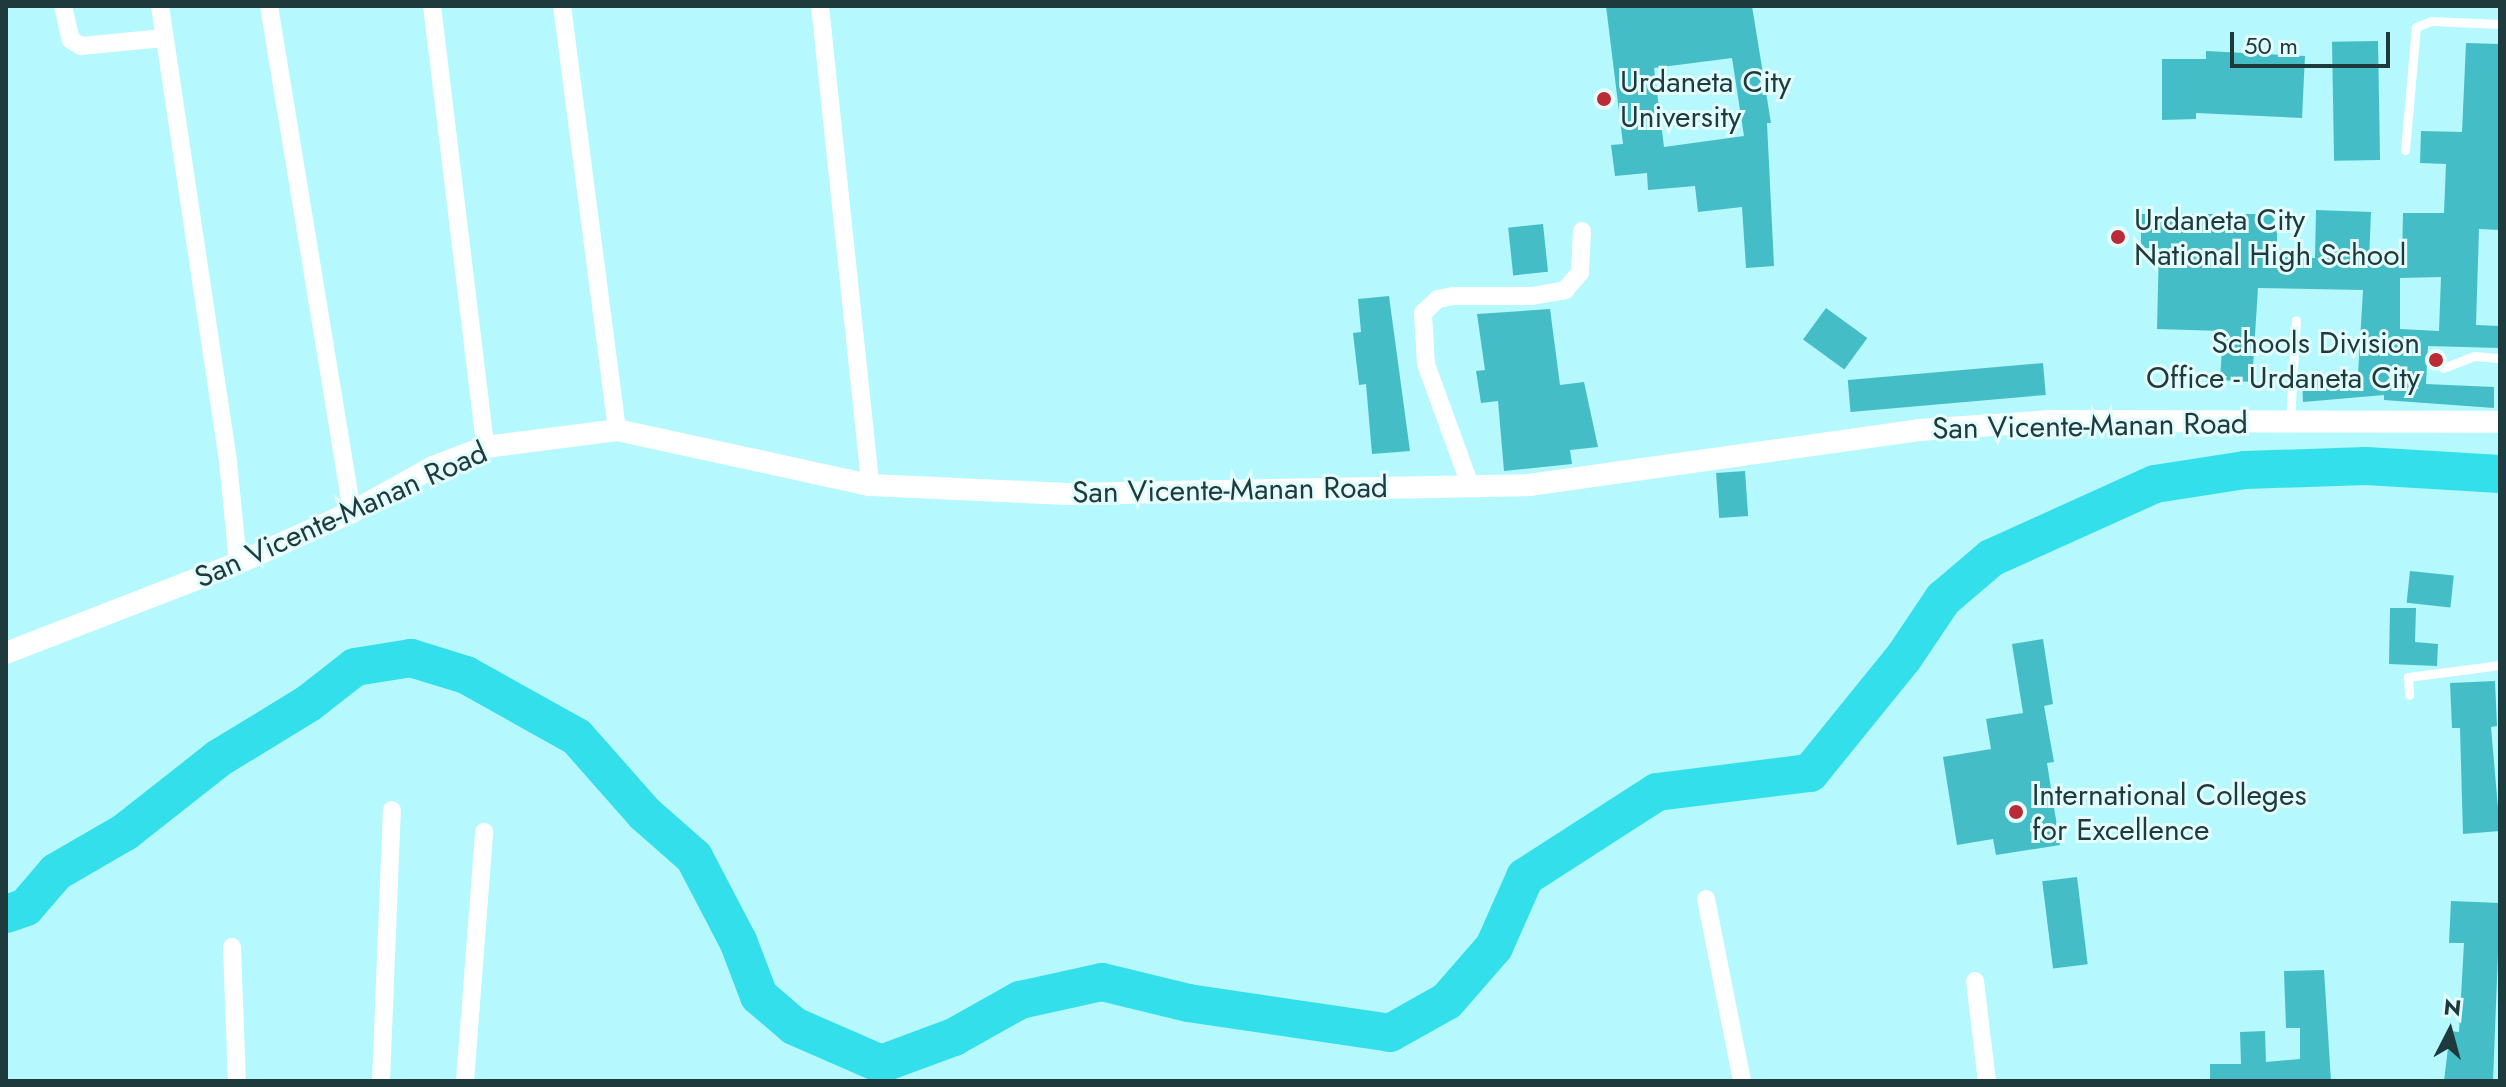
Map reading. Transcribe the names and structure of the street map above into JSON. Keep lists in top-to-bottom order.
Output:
{
  "streets": {
    "street": ["San Vicente-Manan Road"]
  },
  "places": [
    "Urdaneta City University",
    "Urdaneta City National High School",
    "Schools Division Office - Urdaneta City",
    "International Colleges for Excellence"
  ],
  "scale_bar": "50 m",
  "north": "top"
}
